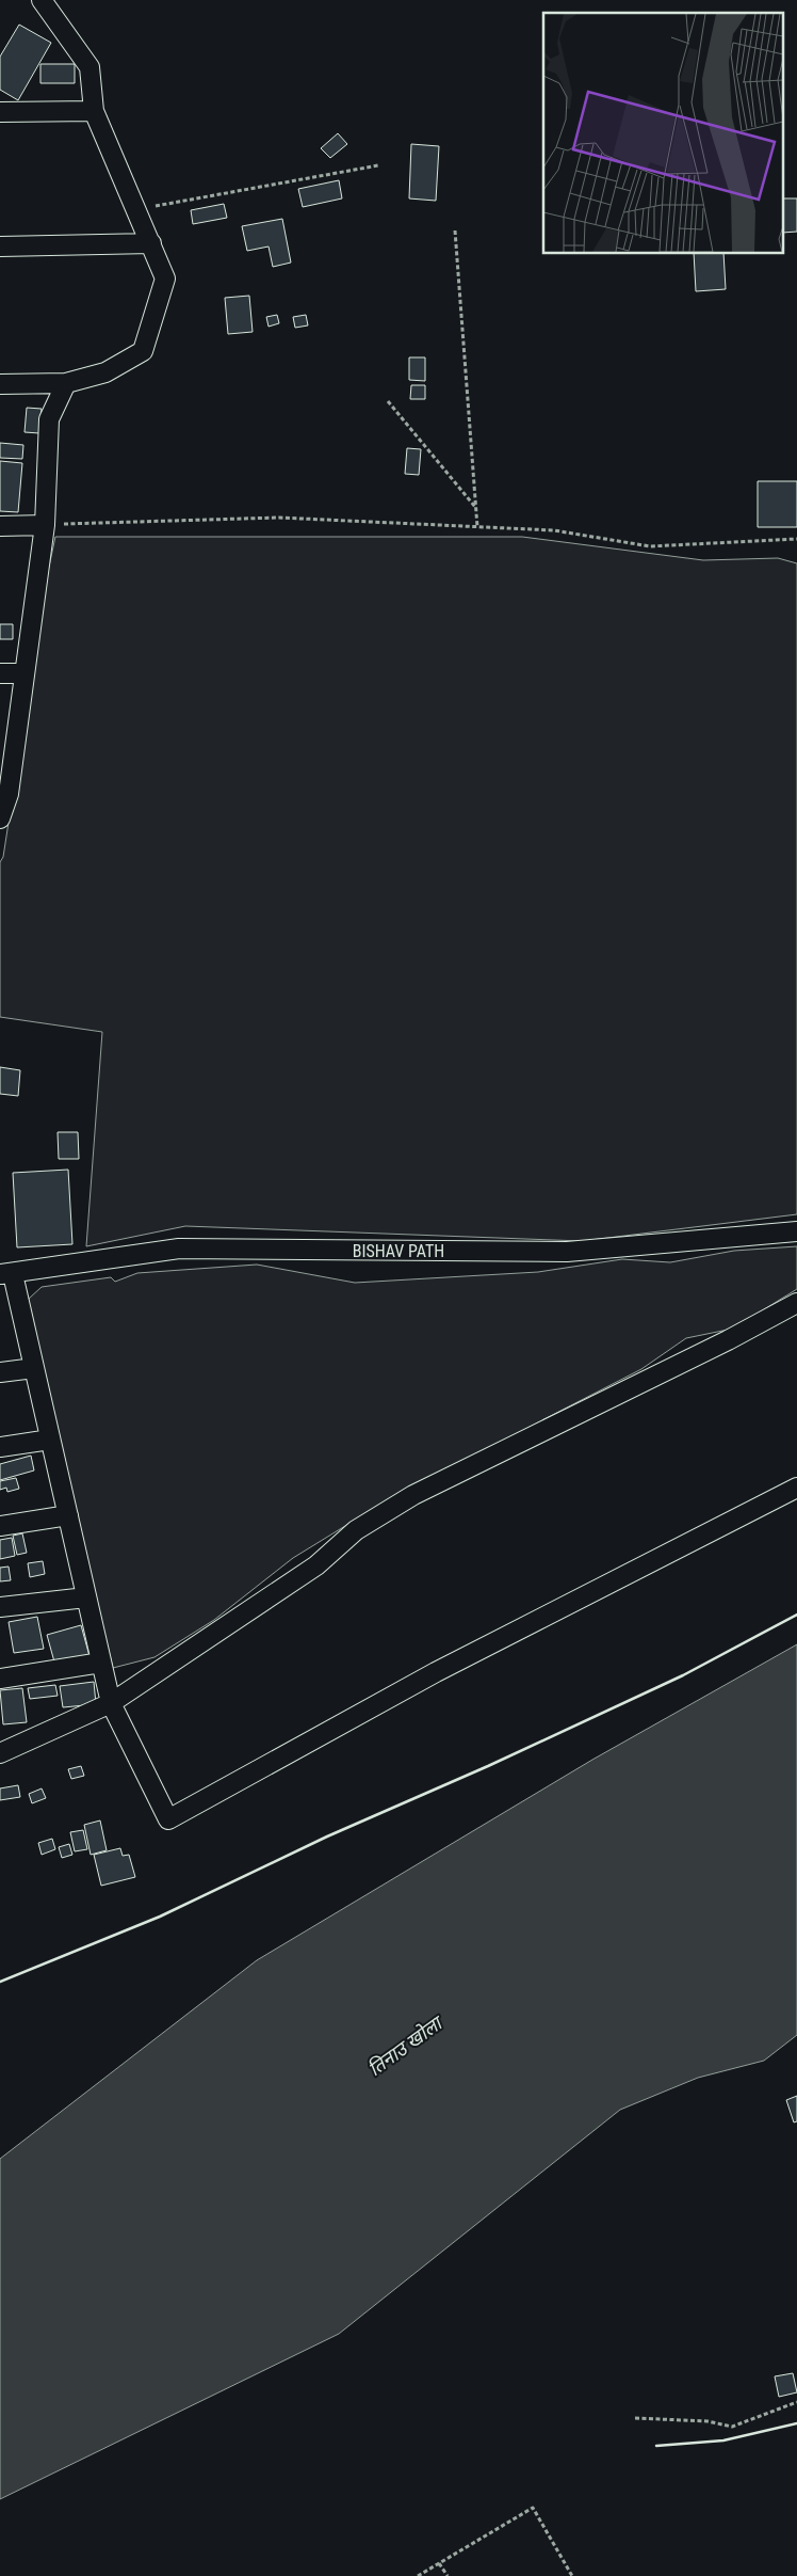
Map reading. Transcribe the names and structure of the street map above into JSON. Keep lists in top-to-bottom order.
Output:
{
  "streets": {
    "street": ["BISHAV PATH"]
  },
  "water": ["तिनाउ खोला"]
}
